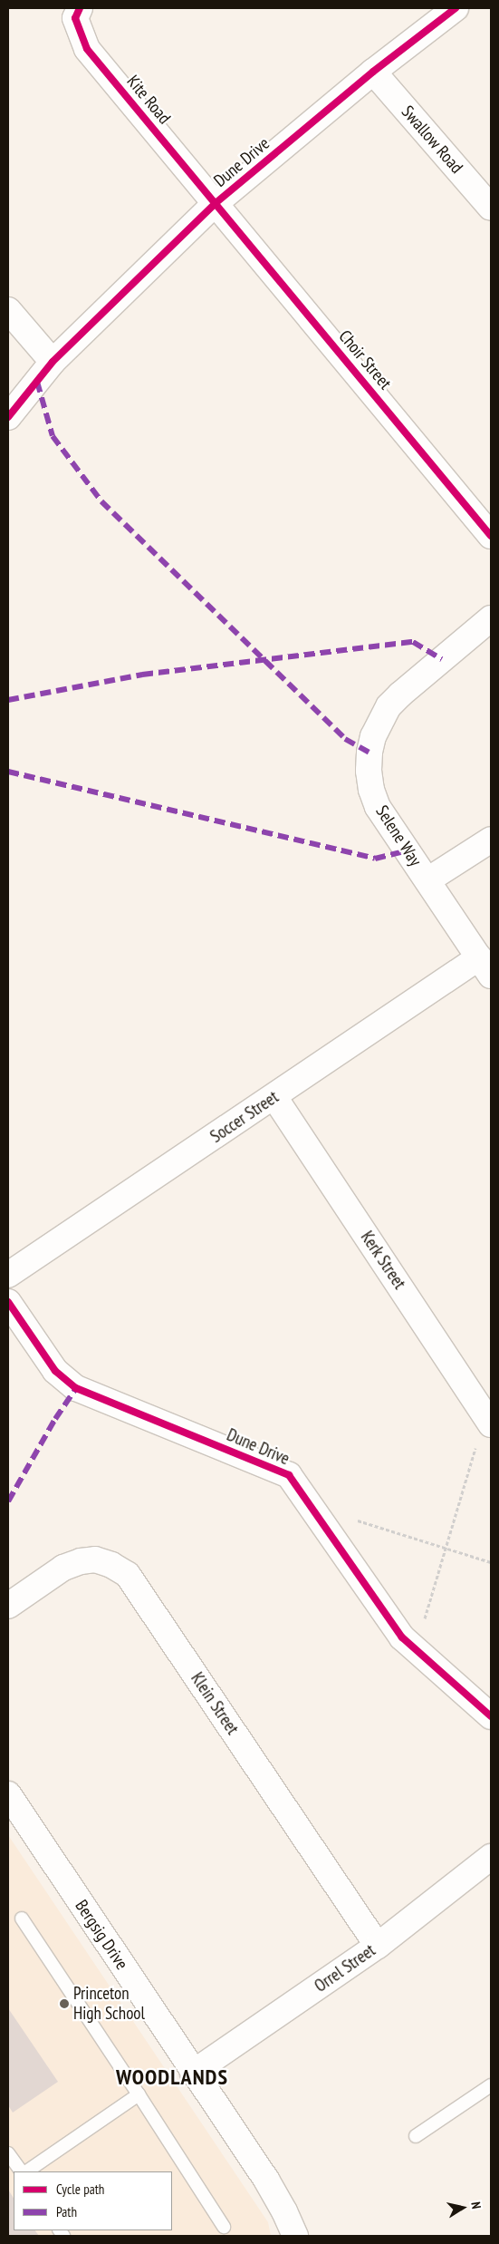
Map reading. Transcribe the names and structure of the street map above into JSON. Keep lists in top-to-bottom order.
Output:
{
  "streets": {
    "street": [
      "Kite Road",
      "Swallow Road",
      "Dune Drive",
      "Choir Street",
      "Selene Way",
      "Soccer Street",
      "Kerk Street",
      "Klein Street",
      "Bergsig Drive",
      "Orrel Street"
    ]
  },
  "crossings": [
    ["Kite Road", "Dune Drive"],
    ["Kite Road", "Choir Street"],
    ["Swallow Road", "Dune Drive"],
    ["Dune Drive", "Choir Street"],
    ["Selene Way", "Soccer Street"],
    ["Soccer Street", "Kerk Street"],
    ["Klein Street", "Orrel Street"],
    ["Bergsig Drive", "Orrel Street"]
  ],
  "districts": ["WOODLANDS"],
  "places": ["Princeton High School"],
  "legend": ["Cycle path", "Path"],
  "north": "right"
}
